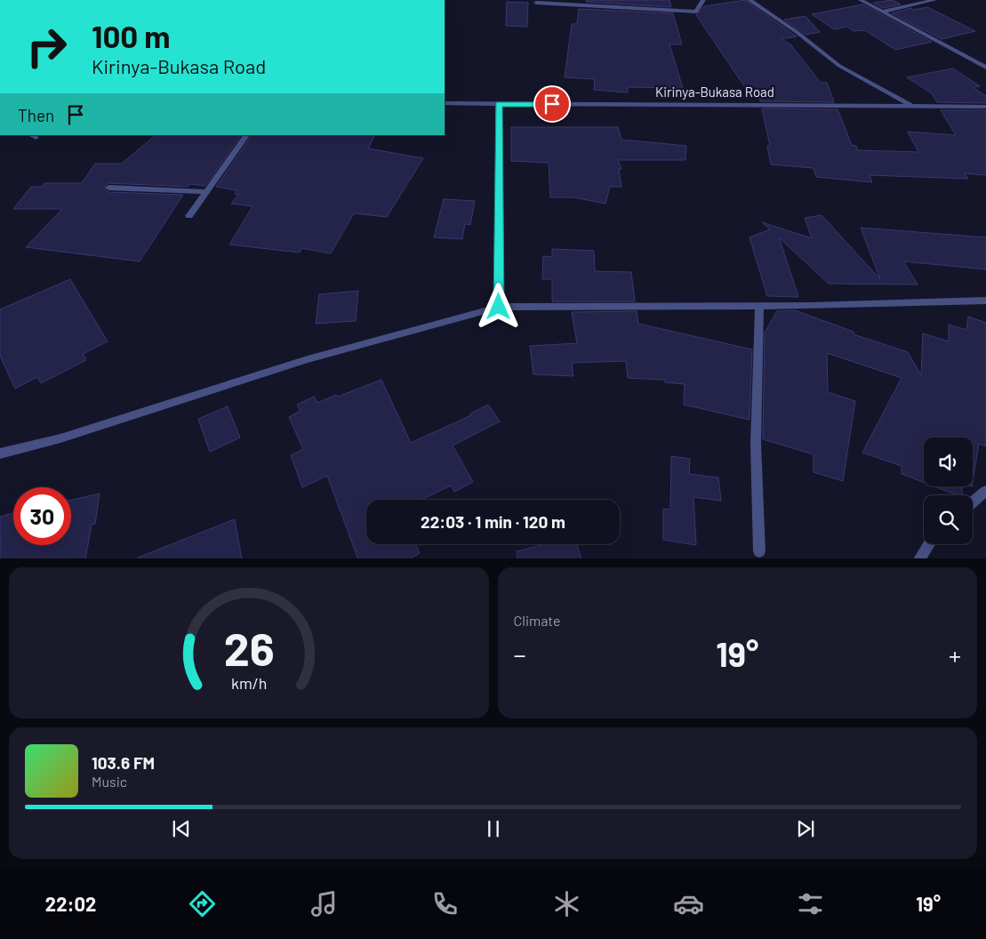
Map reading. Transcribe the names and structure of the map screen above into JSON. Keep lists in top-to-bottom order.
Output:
{
  "streets": {
    "street": ["Kirinya-Bukasa Road"]
  },
  "page": {
    "turn": ["100 m", "Kirinya-Bukasa Road"],
    "then": "Then",
    "limit": "30",
    "trip": "22:03 · 1 min · 120 m",
    "tile": "Climate",
    "heat": ["−", "19°", "+"],
    "song": ["103.6 FM", "Music"],
    "tabs": ["22:02", "19°"],
    "gauge": ["26", "km/h"]
  }
}
